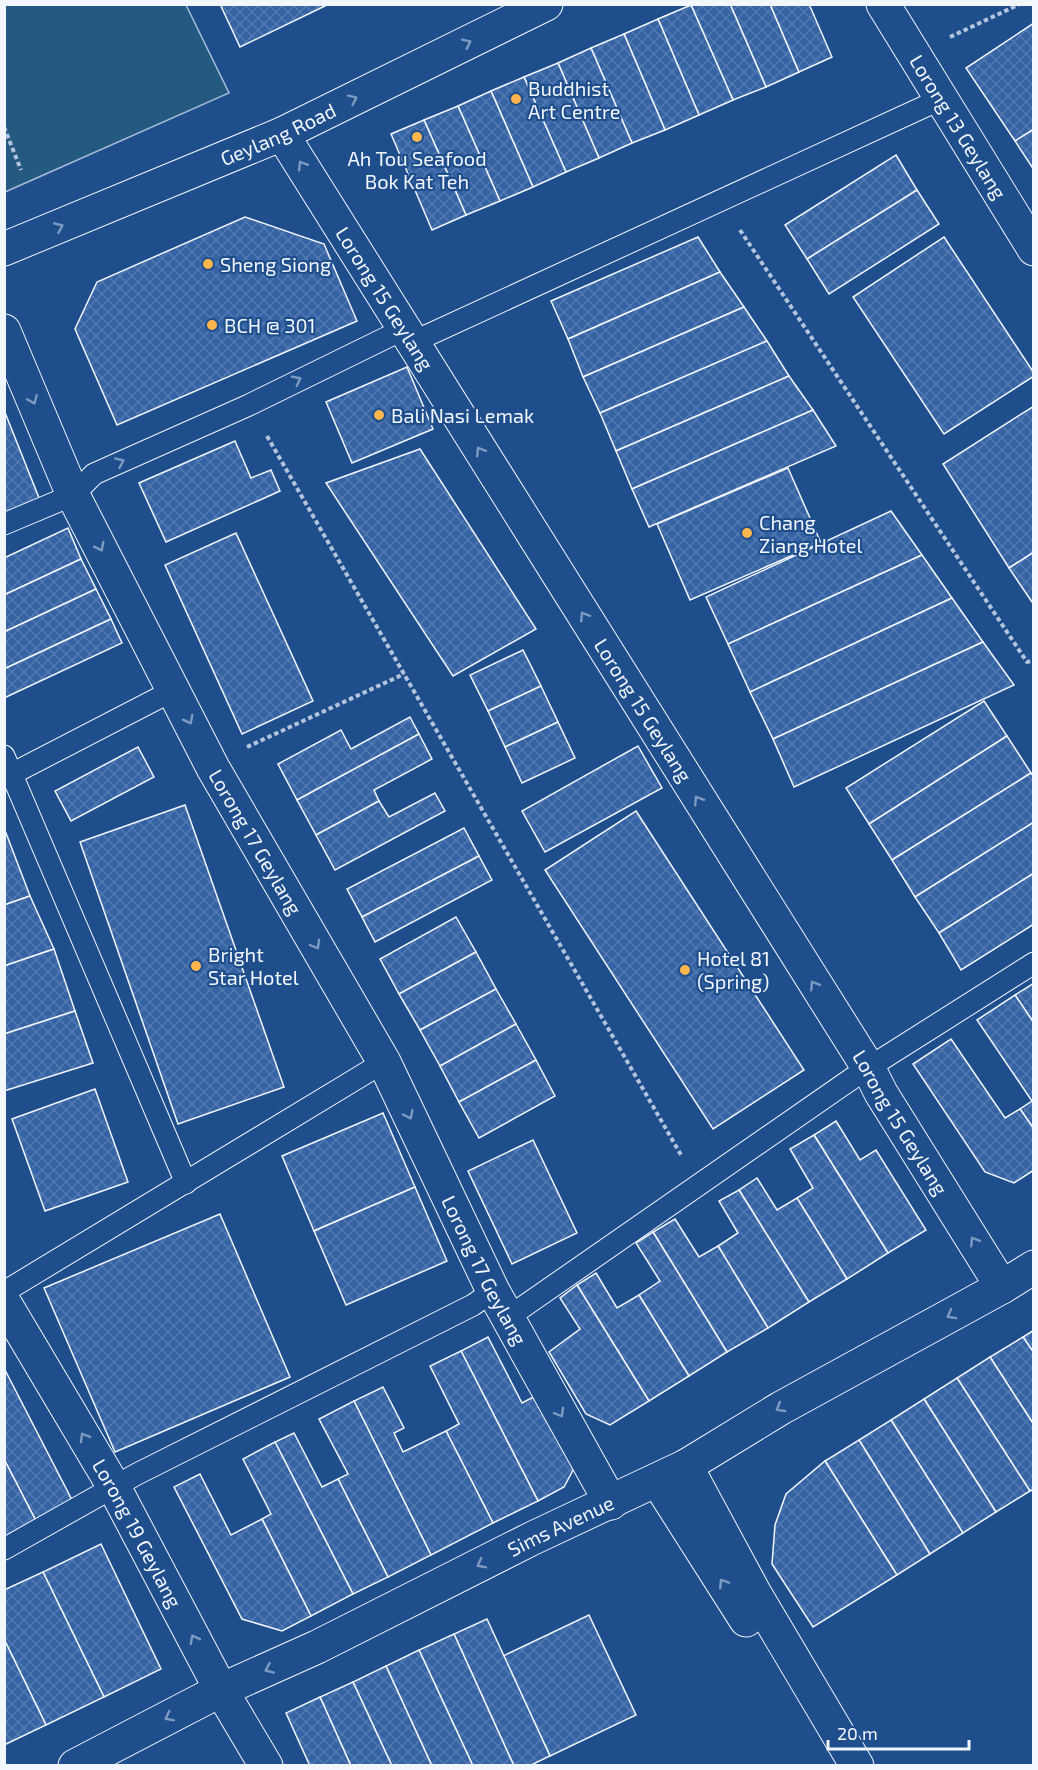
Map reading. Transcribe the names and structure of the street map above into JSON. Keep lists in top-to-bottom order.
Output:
{
  "streets": {
    "street": [
      "Lorong 13 Geylang",
      "Geylang Road",
      "Lorong 15 Geylang",
      "Lorong 17 Geylang",
      "Sims Avenue",
      "Lorong 19 Geylang"
    ]
  },
  "crossings": [
    ["Geylang Road", "Lorong 15 Geylang"],
    ["Lorong 15 Geylang", "Sims Avenue"],
    ["Lorong 17 Geylang", "Sims Avenue"],
    ["Sims Avenue", "Lorong 19 Geylang"]
  ],
  "one_way": [
    "Geylang Road",
    "Lorong 15 Geylang",
    "Lorong 17 Geylang",
    "Sims Avenue",
    "Lorong 19 Geylang"
  ],
  "places": [
    "Buddhist Art Centre",
    "Ah Tou Seafood Bok Kat Teh",
    "Sheng Siong",
    "BCH @ 301",
    "Bali Nasi Lemak",
    "Chang Ziang Hotel",
    "Bright Star Hotel",
    "Hotel 81 (Spring)"
  ],
  "scale_bar": "20 m"
}
